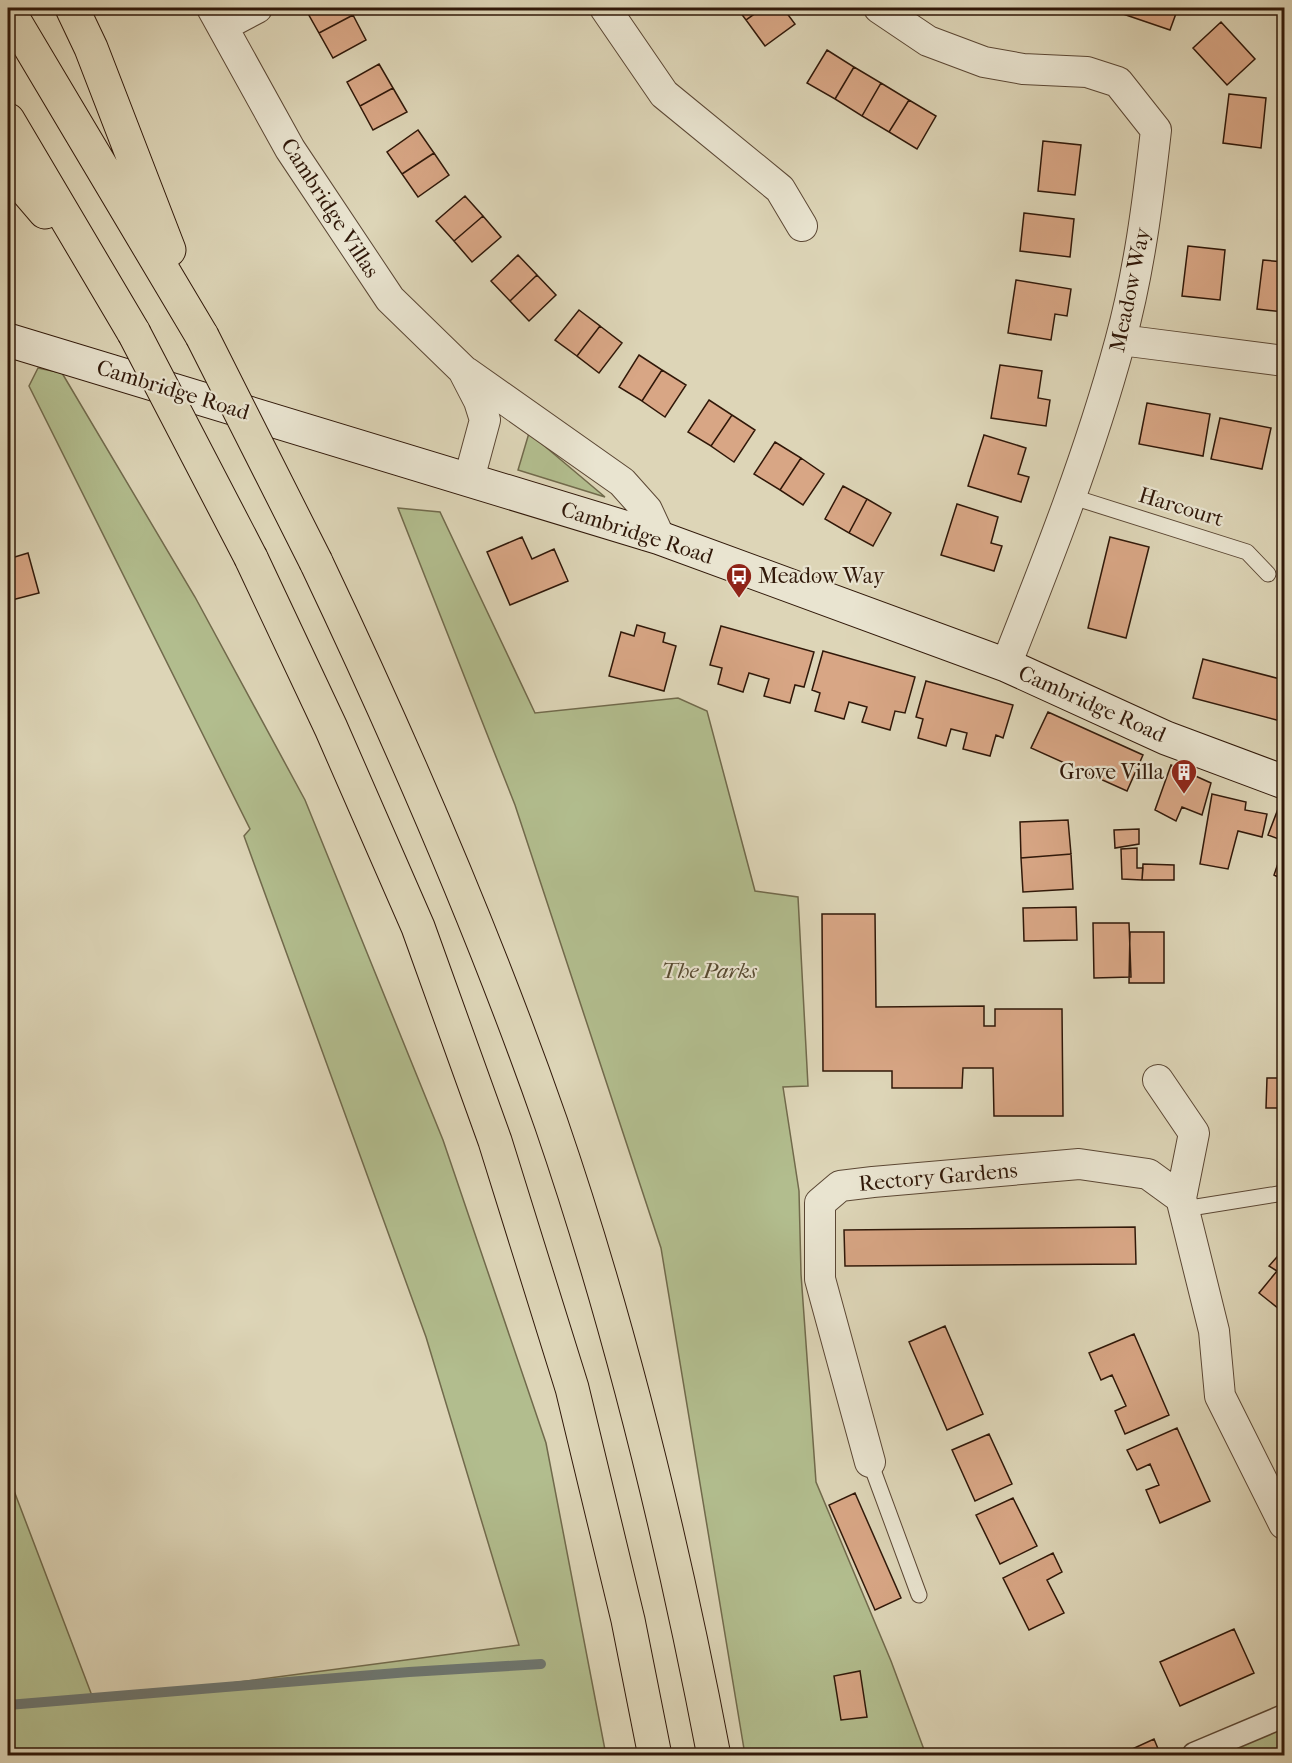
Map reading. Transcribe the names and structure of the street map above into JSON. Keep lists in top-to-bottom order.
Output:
{
  "streets": {
    "main road": ["Cambridge Road"],
    "street": ["Cambridge Villas", "Meadow Way", "Rectory Gardens"],
    "lane": ["Harcourt"]
  },
  "crossings": [
    ["Cambridge Villas", "Cambridge Road"],
    ["Meadow Way", "Cambridge Road"],
    ["Meadow Way", "Harcourt"]
  ],
  "parks": ["The Parks"],
  "places": {
    "bus stop": ["Meadow Way"],
    "building": ["Grove Villa"]
  }
}
